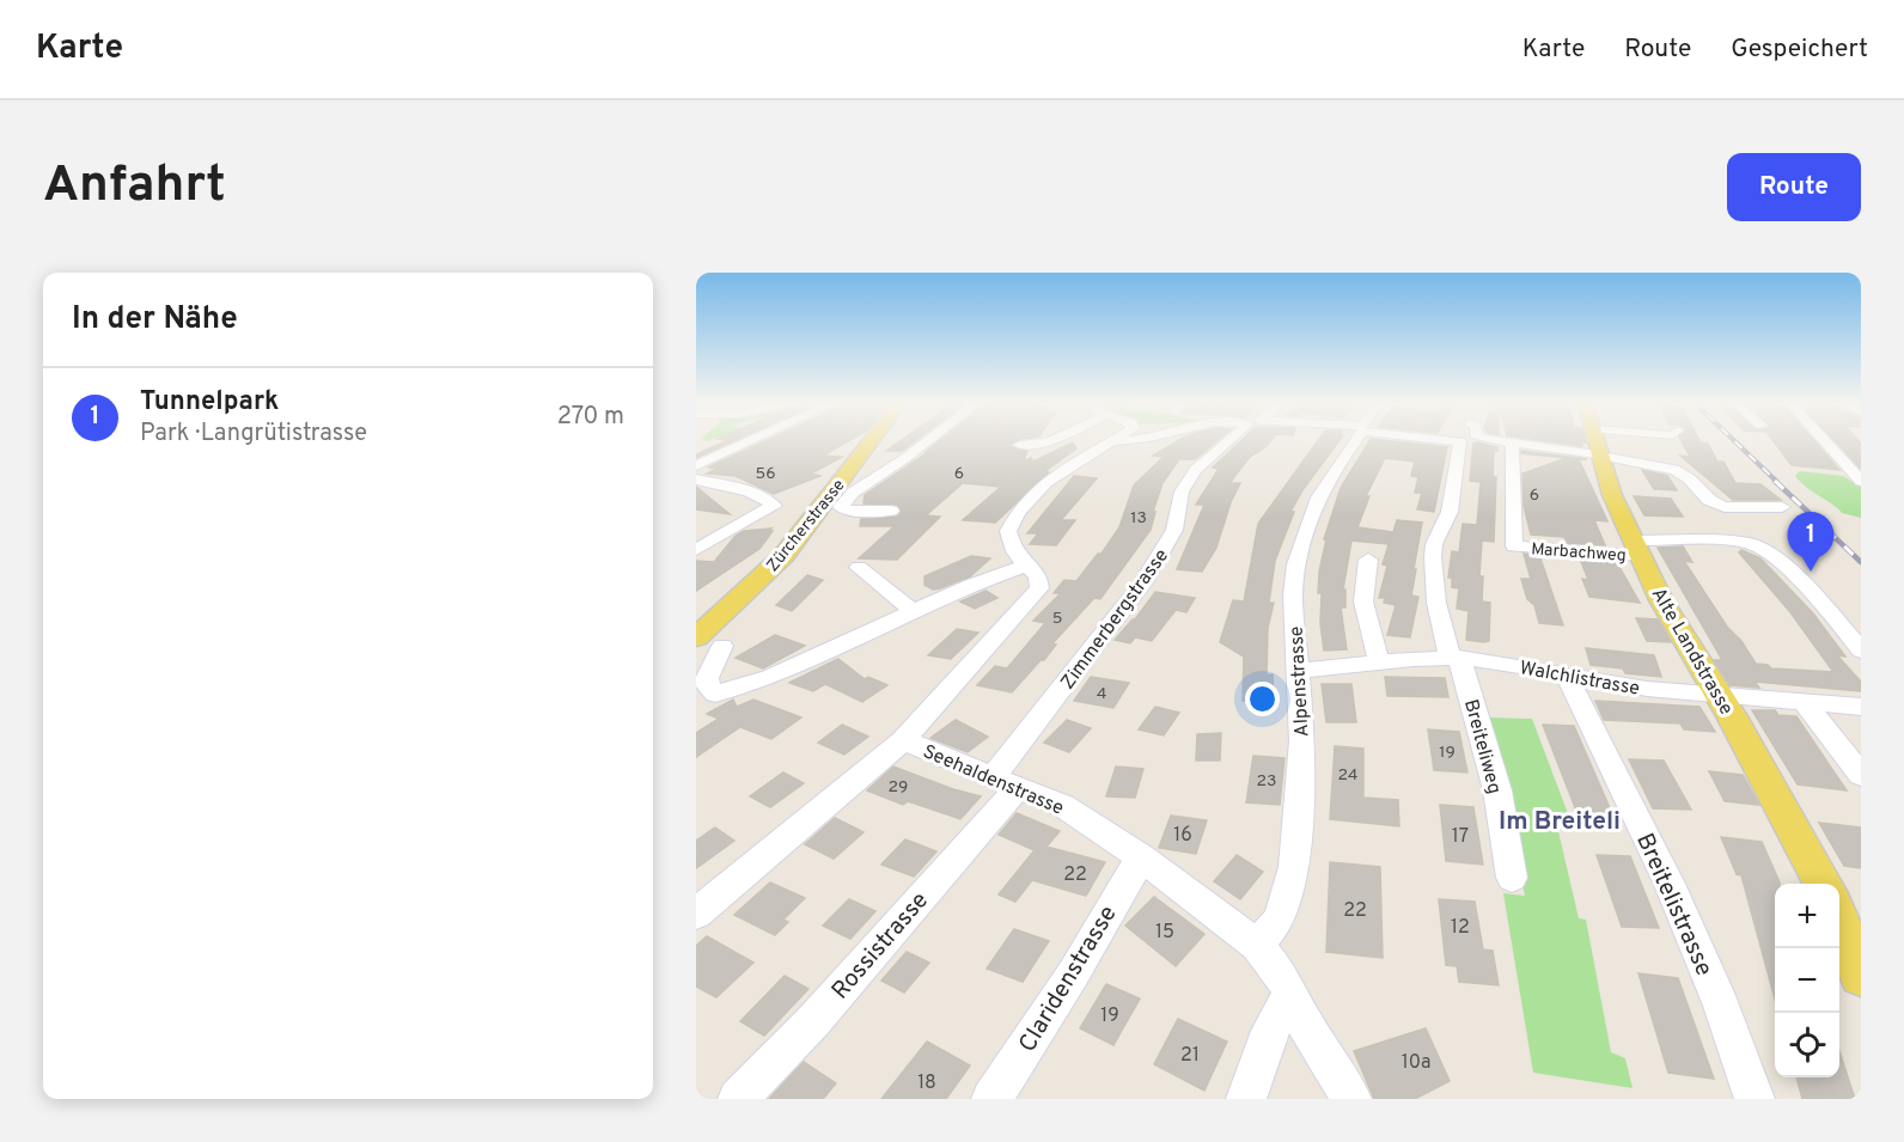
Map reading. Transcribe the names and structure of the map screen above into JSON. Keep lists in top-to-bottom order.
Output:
{
  "streets": {
    "main road": ["Zürcherstrasse", "Alte Landstrasse"],
    "street": [
      "Marbachweg",
      "Zimmerbergstrasse",
      "Walchlistrasse",
      "Alpenstrasse",
      "Breiteliweg",
      "Seehaldenstrasse",
      "Breitelistrasse",
      "Rossistrasse",
      "Claridenstrasse"
    ]
  },
  "crossings": [
    ["Marbachweg", "Alte Landstrasse"],
    ["Zimmerbergstrasse", "Seehaldenstrasse"],
    ["Zimmerbergstrasse", "Rossistrasse"],
    ["Alte Landstrasse", "Walchlistrasse"],
    ["Walchlistrasse", "Alpenstrasse"],
    ["Walchlistrasse", "Breiteliweg"],
    ["Walchlistrasse", "Breitelistrasse"],
    ["Alpenstrasse", "Seehaldenstrasse"],
    ["Seehaldenstrasse", "Rossistrasse"],
    ["Seehaldenstrasse", "Claridenstrasse"]
  ],
  "districts": ["Im Breiteli"],
  "house_numbers": [
    "56",
    "6",
    "6",
    "13",
    "5",
    "4",
    "19",
    "24",
    "23",
    "29",
    "16",
    "17",
    "22",
    "22",
    "12",
    "15",
    "19",
    "21",
    "10a",
    "18"
  ],
  "page": {
    "header": "Karte",
    "nav": ["Karte", "Route", "Gespeichert"],
    "buttons": "Route",
    "title": "Anfahrt",
    "heading": "In der Nähe",
    "list": [
      {
        "mark": "1",
        "name": "Tunnelpark",
        "note": "Park · Langrütistrasse",
        "value": "270 m"
      }
    ],
    "pins": "1",
    "map_buttons": ["+", "−"]
  }
}
